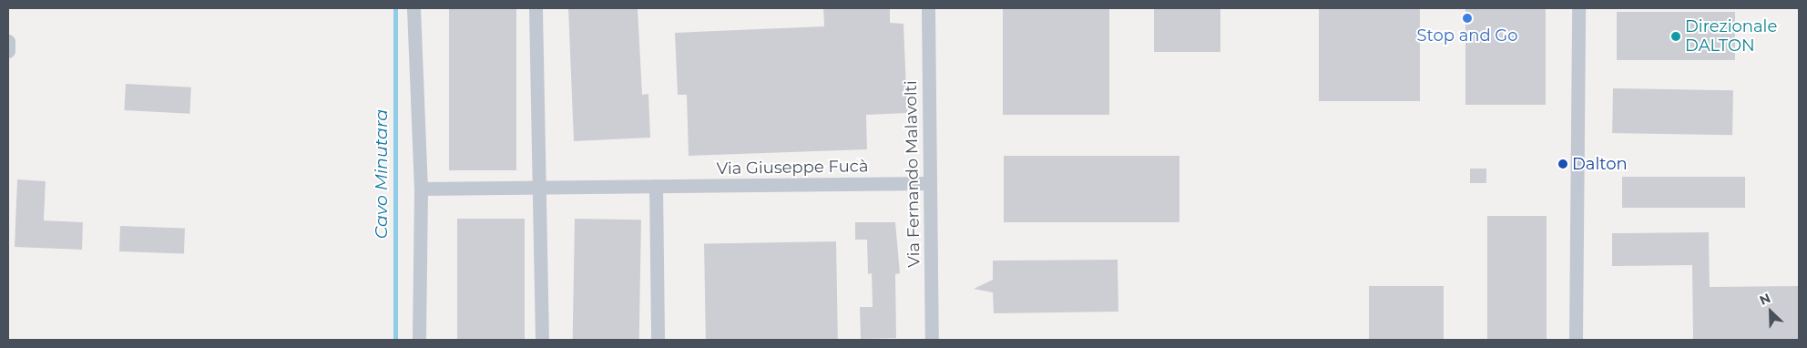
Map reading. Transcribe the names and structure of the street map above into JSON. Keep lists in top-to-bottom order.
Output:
{
  "streets": {
    "street": ["Via Giuseppe Fucà", "Via Fernando Malavolti"]
  },
  "crossings": [
    ["Via Giuseppe Fucà", "Via Fernando Malavolti"]
  ],
  "water": ["Cavo Minutara"],
  "places": ["Stop and Go", "Direzionale DALTON", "Dalton"],
  "north": "top left"
}
